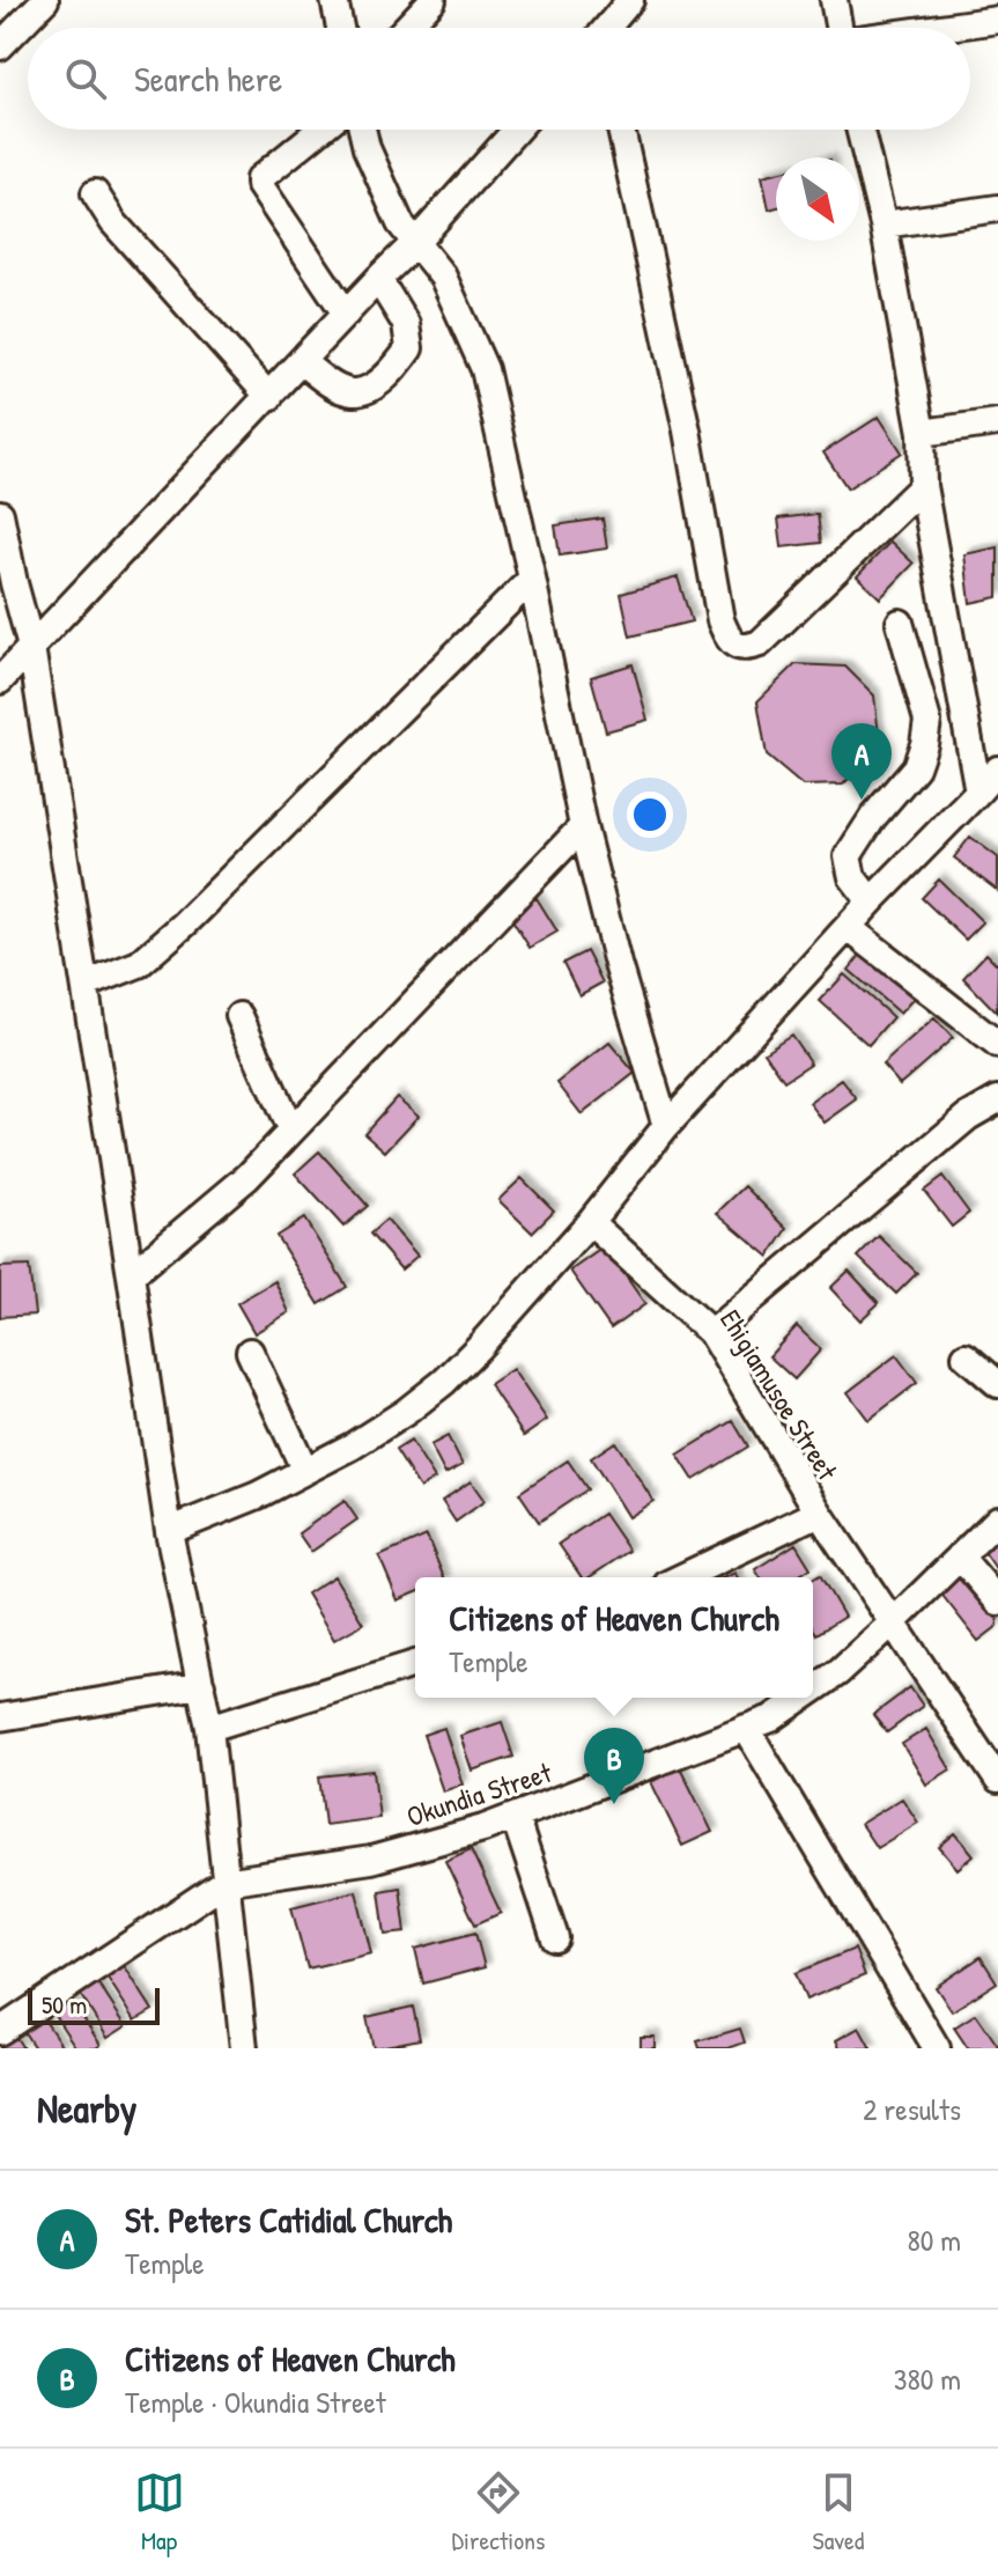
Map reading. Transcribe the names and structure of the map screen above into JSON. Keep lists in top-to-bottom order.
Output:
{
  "streets": {
    "street": ["Ehigiamusoe Street", "Okundia Street"]
  },
  "crossings": [
    ["Ehigiamusoe Street", "Okundia Street"]
  ],
  "scale_bar": "50 m",
  "north": "bottom right",
  "page": {
    "search": "Search here",
    "pins": ["A", "B"],
    "popup": ["Citizens of Heaven Church", "Temple"],
    "scale": "50 m",
    "heading": ["Nearby", "2 results"],
    "list": [
      {
        "mark": "A",
        "name": "St. Peters Catidial Church",
        "note": "Temple",
        "value": "80 m"
      },
      {
        "mark": "B",
        "name": "Citizens of Heaven Church",
        "note": "Temple · Okundia Street",
        "value": "380 m"
      }
    ],
    "nav": ["Map", "Directions", "Saved"]
  }
}
